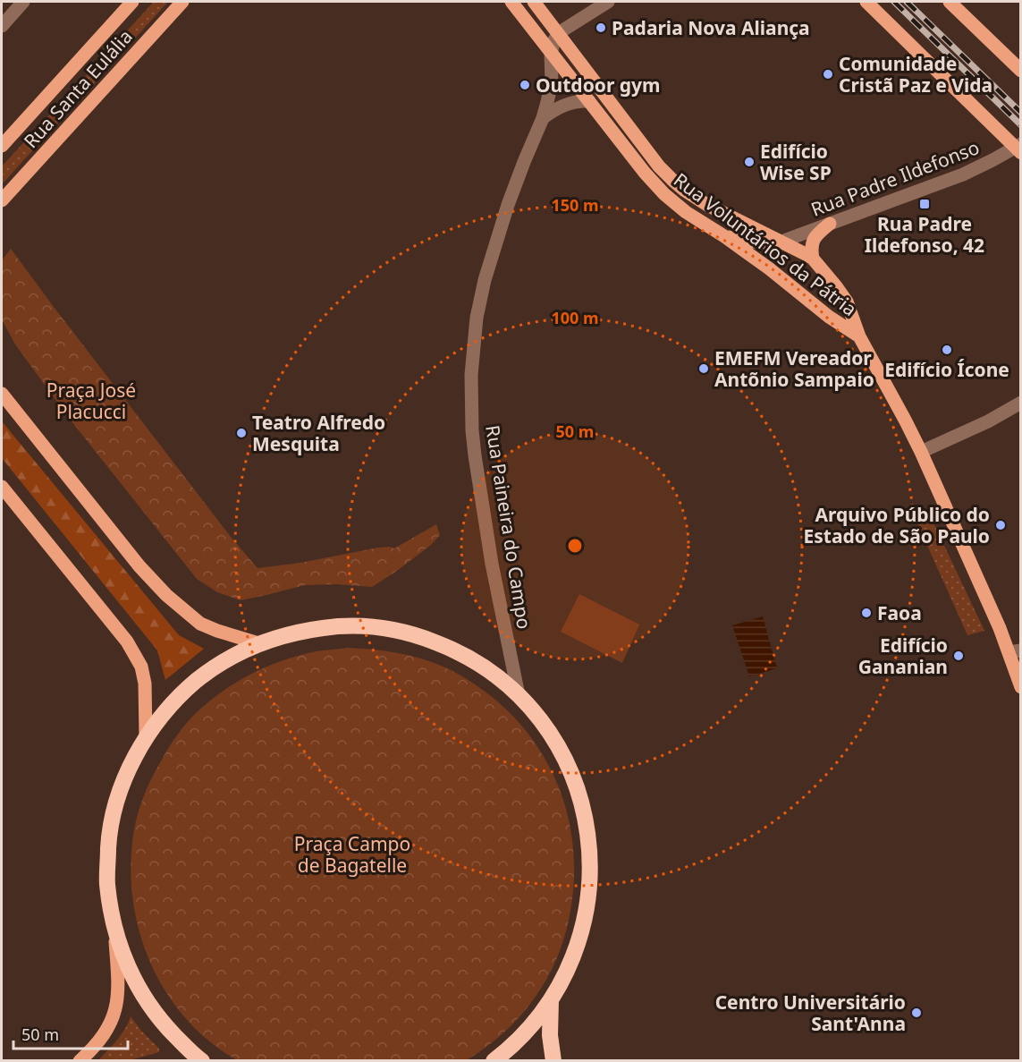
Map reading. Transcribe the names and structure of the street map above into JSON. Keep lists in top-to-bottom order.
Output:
{
  "streets": {
    "main road": ["Rua Santa Eulália", "Rua Voluntários da Pátria"],
    "street": ["Rua Padre Ildefonso", "Rua Paineira do Campo"]
  },
  "crossings": [
    ["Rua Padre Ildefonso", "Rua Voluntários da Pátria"],
    ["Rua Voluntários da Pátria", "Rua Paineira do Campo"]
  ],
  "parks": ["Praça José Placucci", "Praça Campo de Bagatelle"],
  "places": {
    "other": [
      "Padaria Nova Aliança",
      "Comunidade Cristã Paz e Vida",
      "Outdoor gym",
      "Edifício Wise SP",
      "Edifício Ícone",
      "EMEFM Vereador Antõnio Sampaio",
      "Teatro Alfredo Mesquita",
      "Arquivo Público do Estado de São Paulo",
      "Faoa",
      "Edifício Gananian",
      "Centro Universitário Sant'Anna"
    ],
    "transit": ["Rua Padre Ildefonso, 42"]
  },
  "scale_bar": "50 m",
  "rings": ["150 m", "100 m", "50 m"]
}
